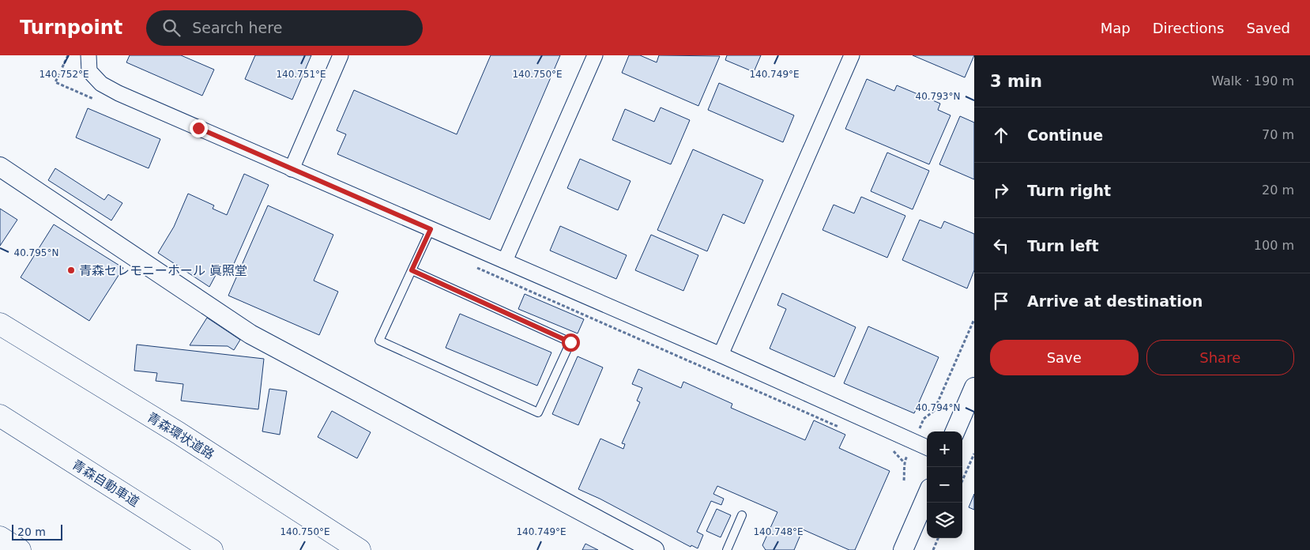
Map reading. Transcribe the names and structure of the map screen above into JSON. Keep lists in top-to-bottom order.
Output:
{
  "streets": {
    "highway": ["青森環状道路", "青森自動車道"]
  },
  "places": ["青森セレモニーホール 眞照堂"],
  "scale_bar": "20 m",
  "page": {
    "header": "Turnpoint",
    "search": "Search here",
    "nav": ["Map", "Directions", "Saved"],
    "heading": ["3 min", "Walk · 190 m"],
    "list": [
      ["Continue", "70 m"],
      ["Turn right", "20 m"],
      ["Turn left", "100 m"],
      "Arrive at destination"
    ],
    "buttons": ["Save", "Share"],
    "map_buttons": ["+", "−"],
    "scale": "20 m"
  },
  "coordinates": [
    "140.752°E",
    "140.751°E",
    "140.750°E",
    "140.749°E",
    "40.793°N",
    "40.795°N",
    "40.794°N",
    "140.748°E"
  ]
}
